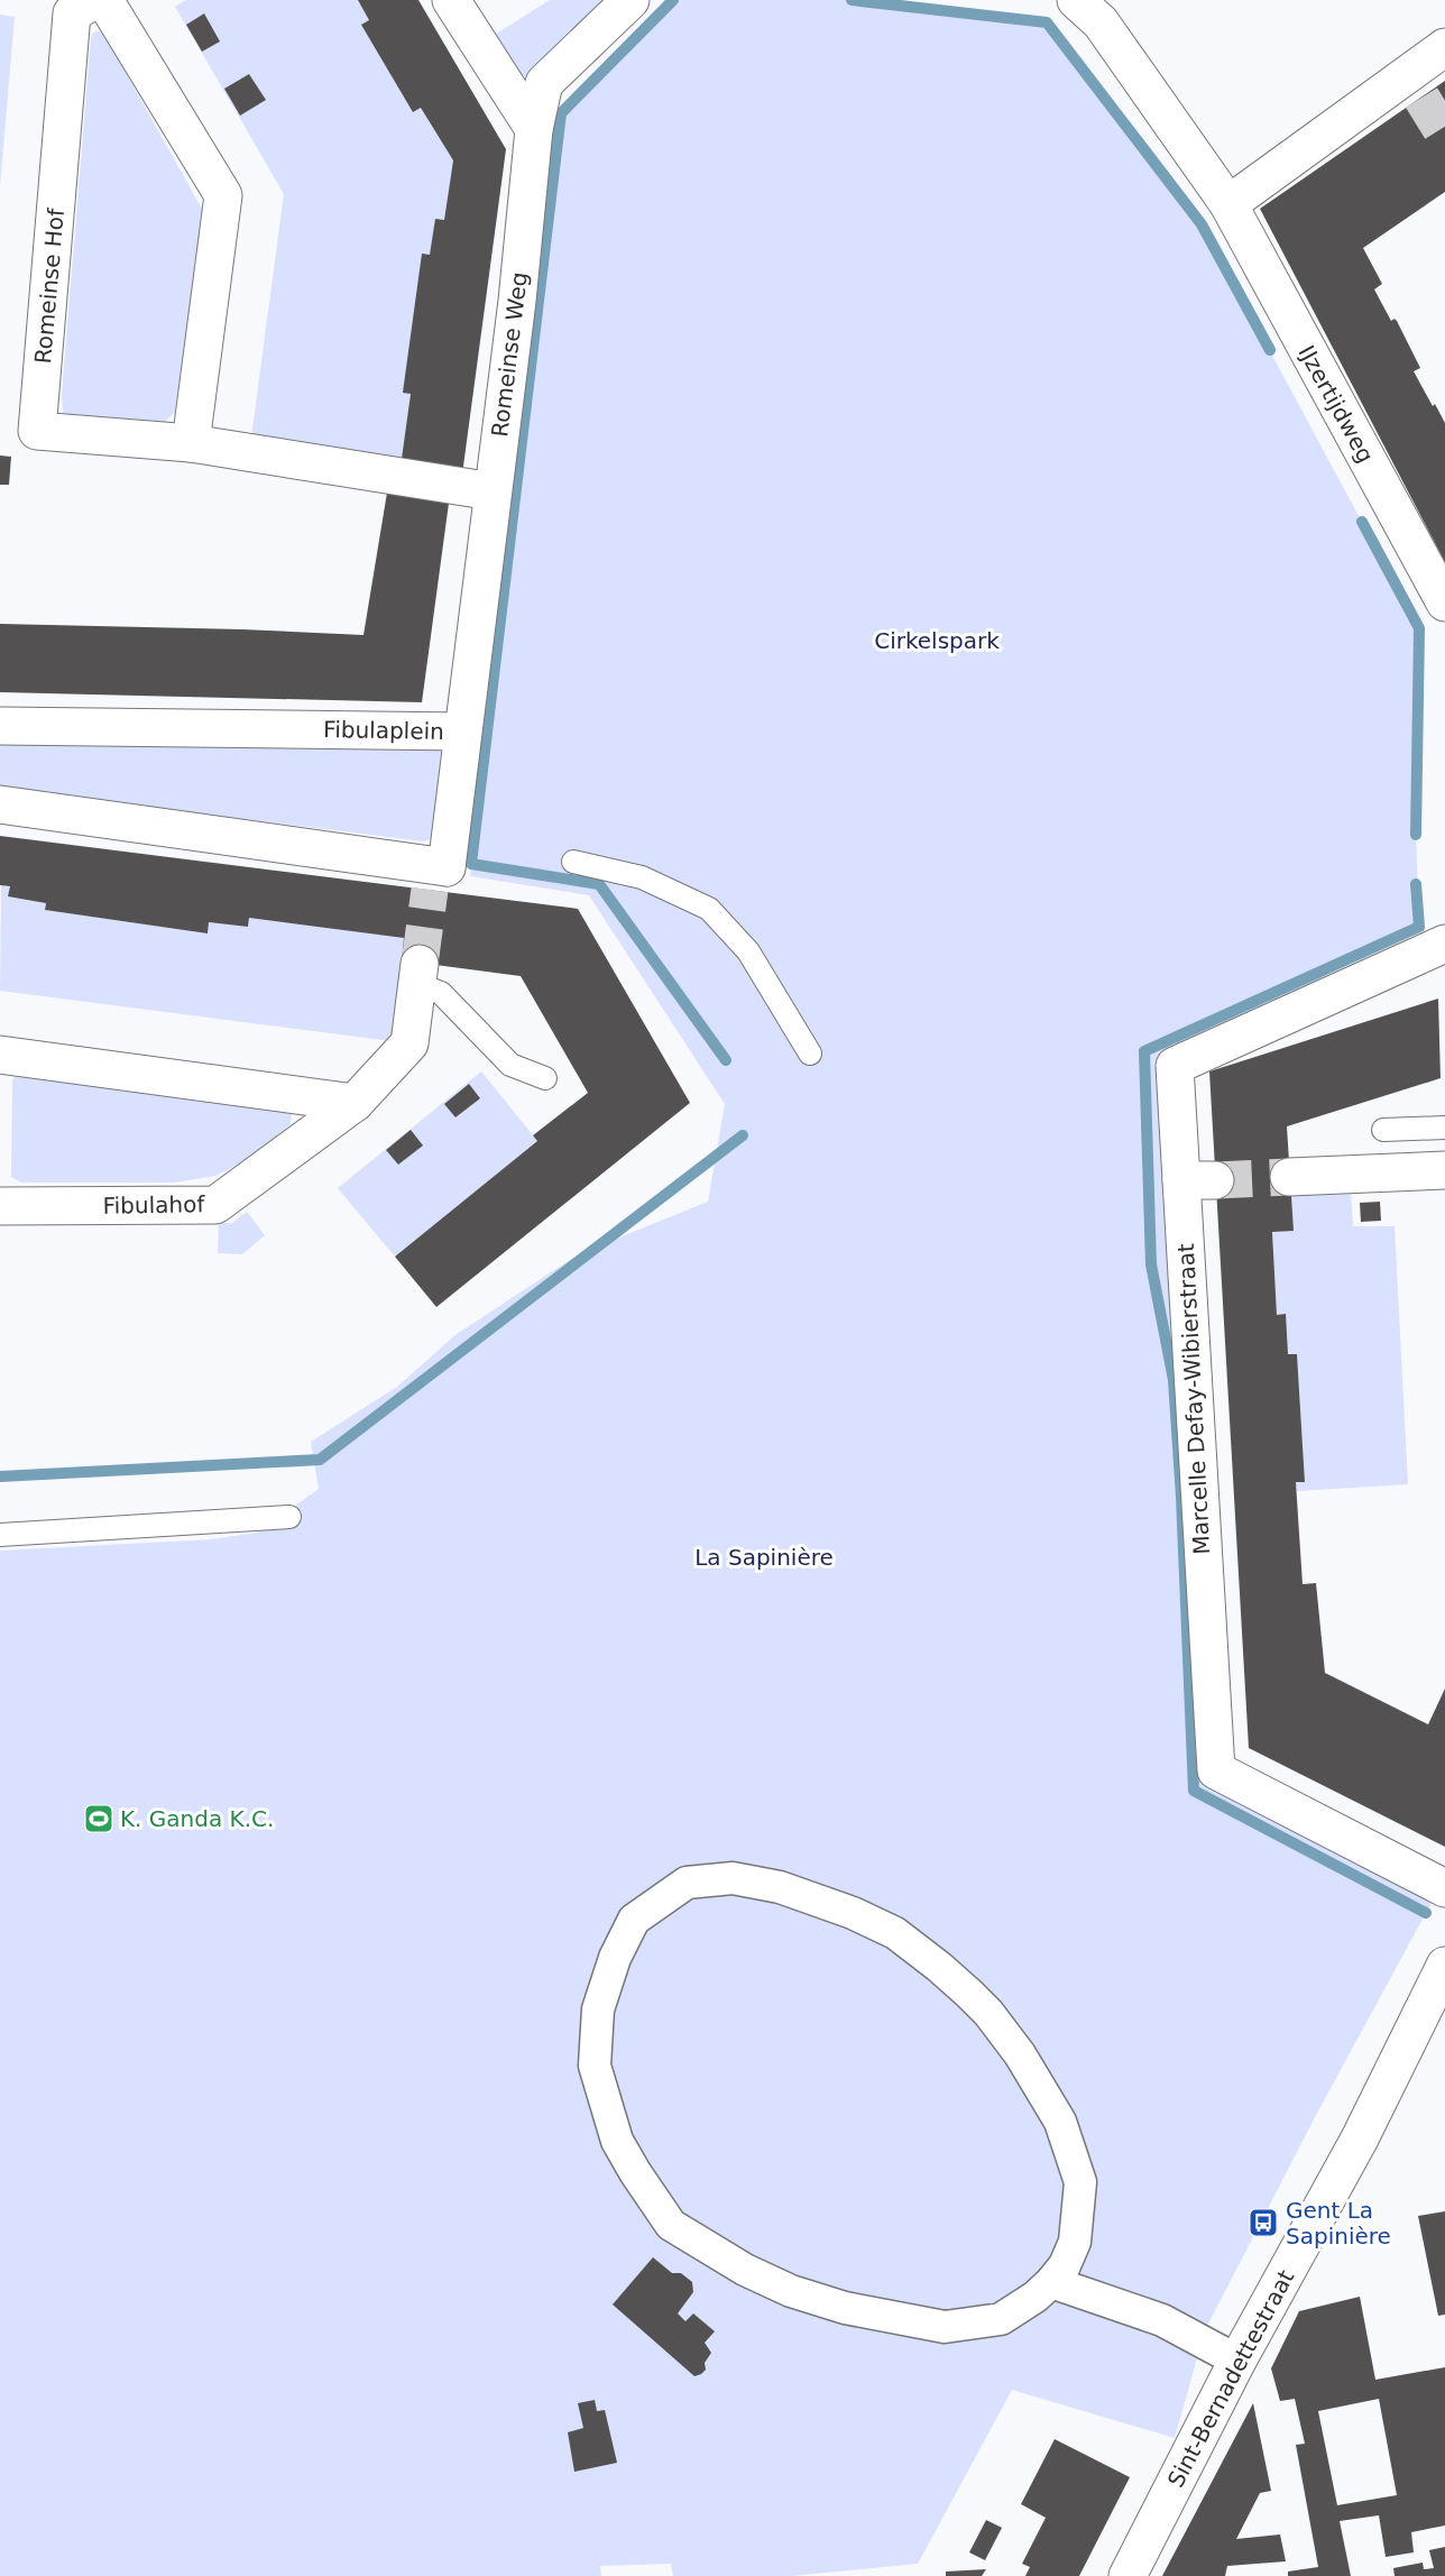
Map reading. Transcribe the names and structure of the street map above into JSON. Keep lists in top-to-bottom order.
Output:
{
  "streets": {
    "street": [
      "Romeinse Hof",
      "Romeinse Weg",
      "IJzertijdweg",
      "Fibulaplein",
      "Fibulahof",
      "Marcelle Defay-Wibierstraat",
      "Sint-Bernadettestraat"
    ]
  },
  "crossings": [
    ["Romeinse Hof", "Romeinse Weg"],
    ["Romeinse Weg", "Fibulaplein"]
  ],
  "parks": ["Cirkelspark", "La Sapinière"],
  "places": {
    "sports": ["K. Ganda K.C."],
    "bus stop": ["Gent La Sapinière"]
  }
}
